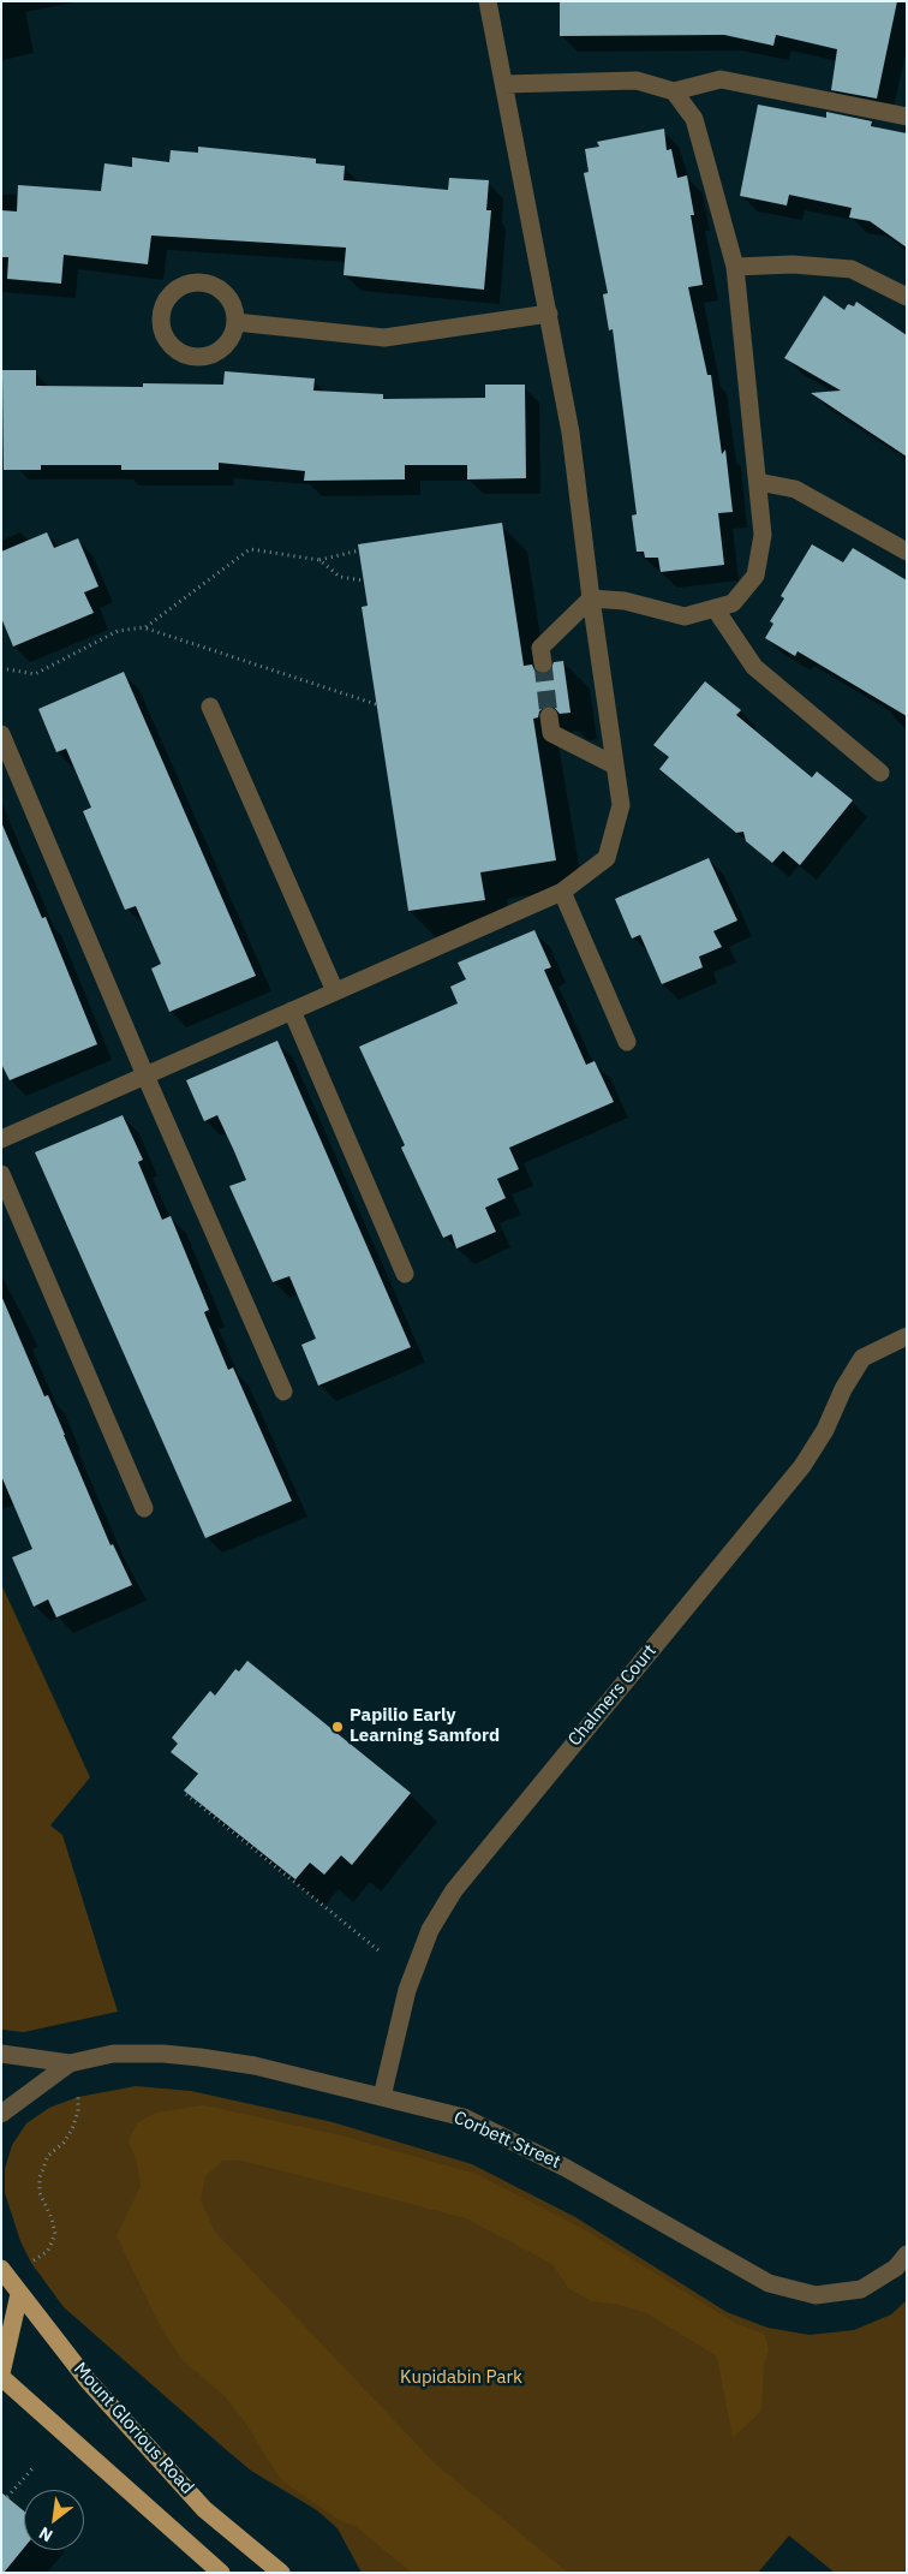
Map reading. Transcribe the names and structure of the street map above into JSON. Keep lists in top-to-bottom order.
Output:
{
  "streets": {
    "main road": ["Mount Glorious Road"],
    "street": ["Chalmers Court", "Corbett Street"]
  },
  "crossings": [
    ["Chalmers Court", "Corbett Street"]
  ],
  "parks": ["Kupidabin Park"],
  "places": ["Papilio Early Learning Samford"],
  "north": "bottom left"
}
